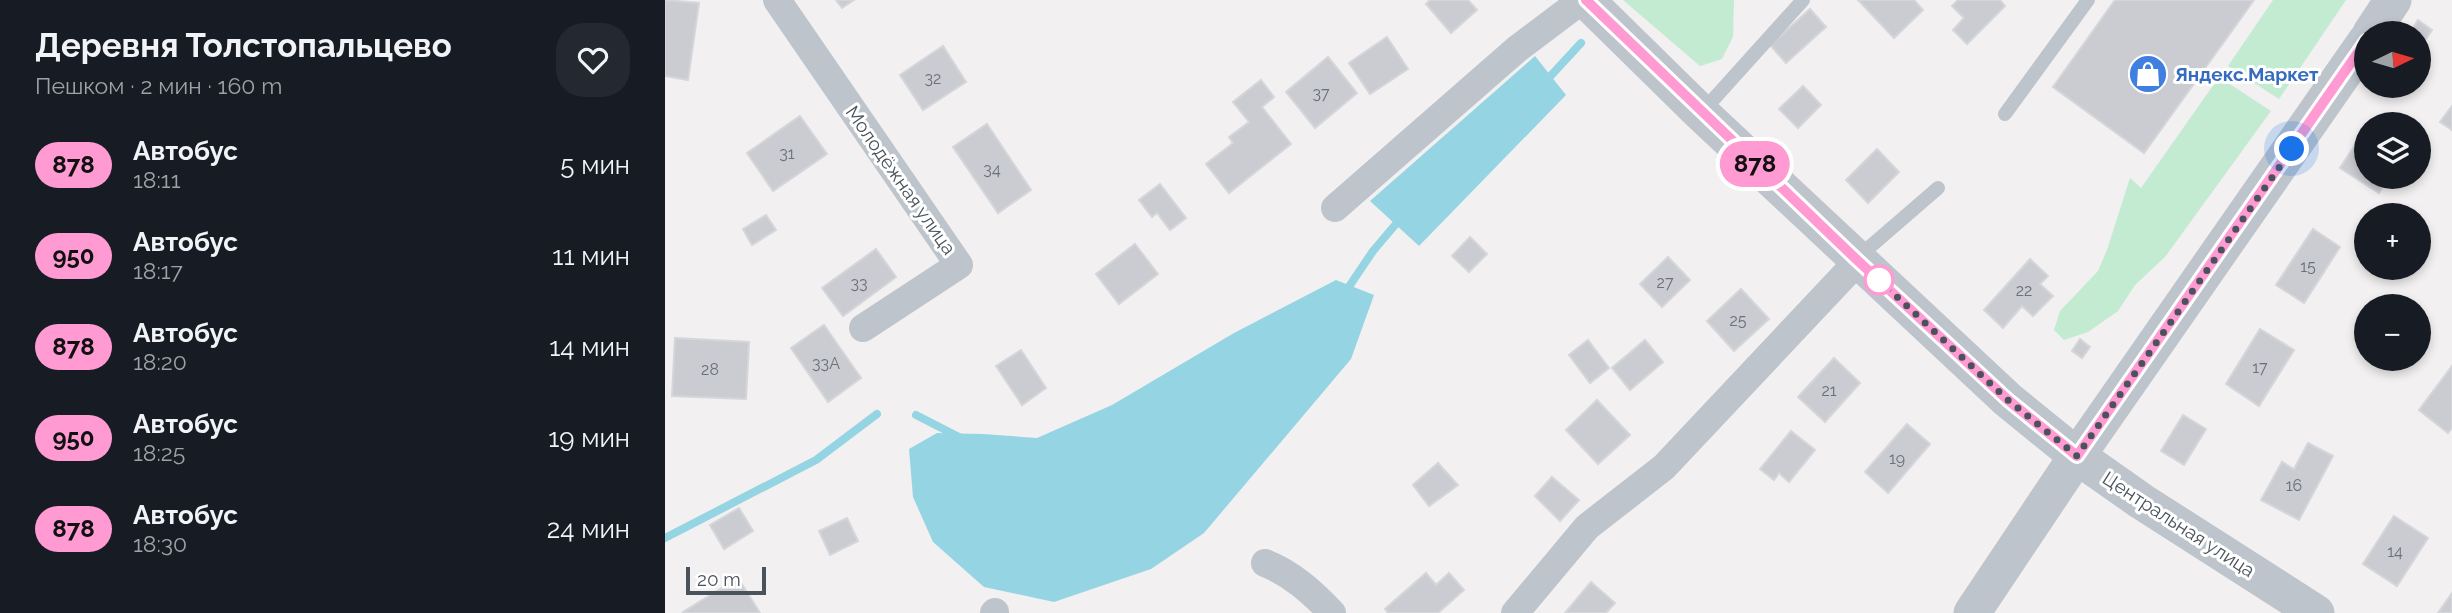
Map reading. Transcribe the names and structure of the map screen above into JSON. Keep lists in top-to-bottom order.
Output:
{
  "streets": {
    "street": ["Молодёжная улица", "Центральная улица"]
  },
  "places": {
    "shop": ["Яндекс.Маркет"]
  },
  "lines": ["bus line 878"],
  "house_numbers": [
    "32",
    "37",
    "31",
    "34",
    "15",
    "27",
    "33",
    "22",
    "25",
    "33А",
    "17",
    "28",
    "21",
    "19",
    "16",
    "14"
  ],
  "scale_bar": "20 m",
  "north": "right",
  "page": {
    "heading": ["Деревня Толстопальцево", "Пешком · 2 мин · 160 m"],
    "on_map": "878",
    "map_buttons": ["+", "−"],
    "list": [
      {
        "mark": "878",
        "name": "Автобус",
        "note": "18:11",
        "value": "5 мин"
      },
      {
        "mark": "950",
        "name": "Автобус",
        "note": "18:17",
        "value": "11 мин"
      },
      {
        "mark": "878",
        "name": "Автобус",
        "note": "18:20",
        "value": "14 мин"
      },
      {
        "mark": "950",
        "name": "Автобус",
        "note": "18:25",
        "value": "19 мин"
      },
      {
        "mark": "878",
        "name": "Автобус",
        "note": "18:30",
        "value": "24 мин"
      }
    ],
    "scale": "20 m"
  }
}
